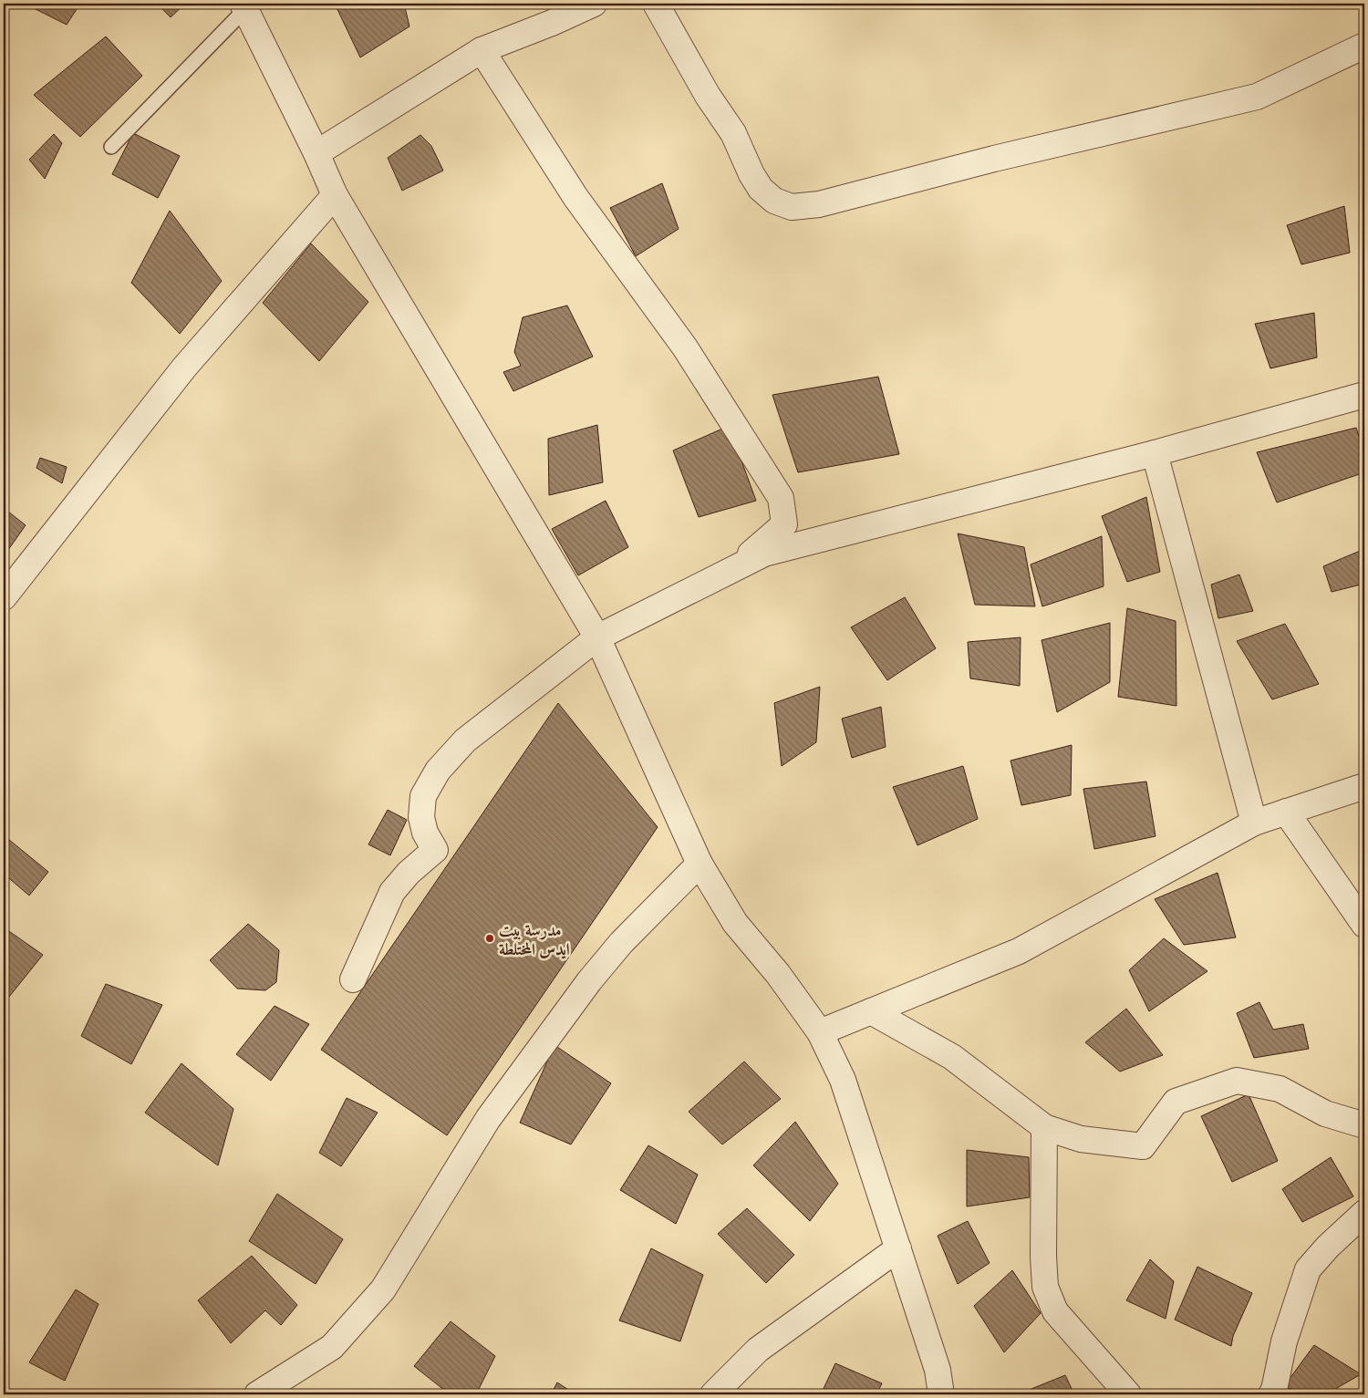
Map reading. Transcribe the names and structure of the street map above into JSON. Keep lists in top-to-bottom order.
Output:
{
  "places": ["مدرسة بيت ايدس المختلطة"]
}
